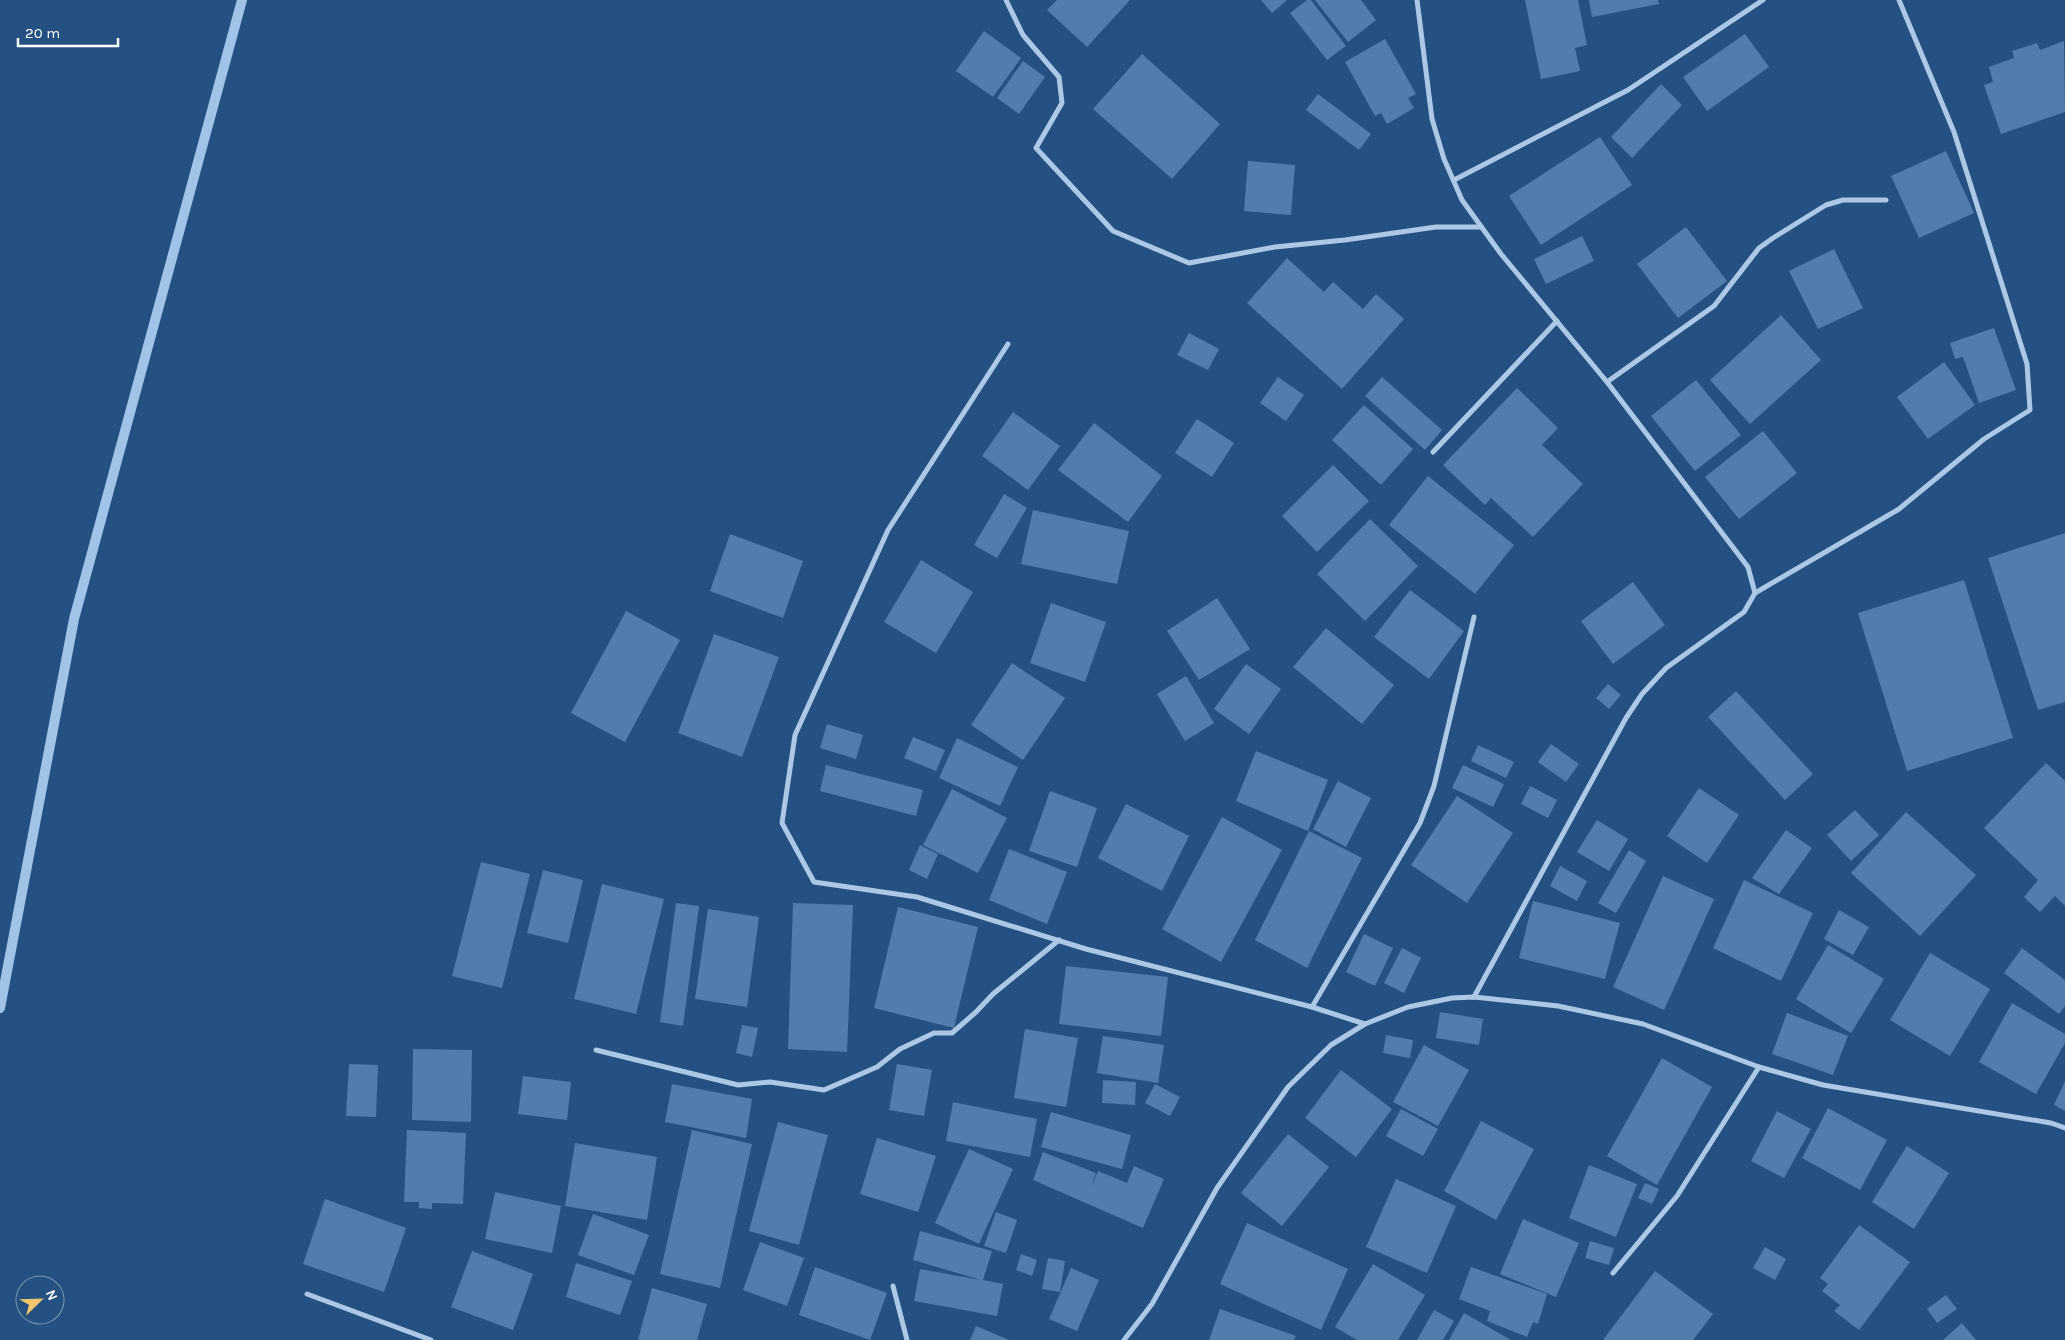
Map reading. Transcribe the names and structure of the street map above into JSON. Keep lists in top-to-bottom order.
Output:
{
  "scale_bar": "20 m",
  "north": "top right"
}
